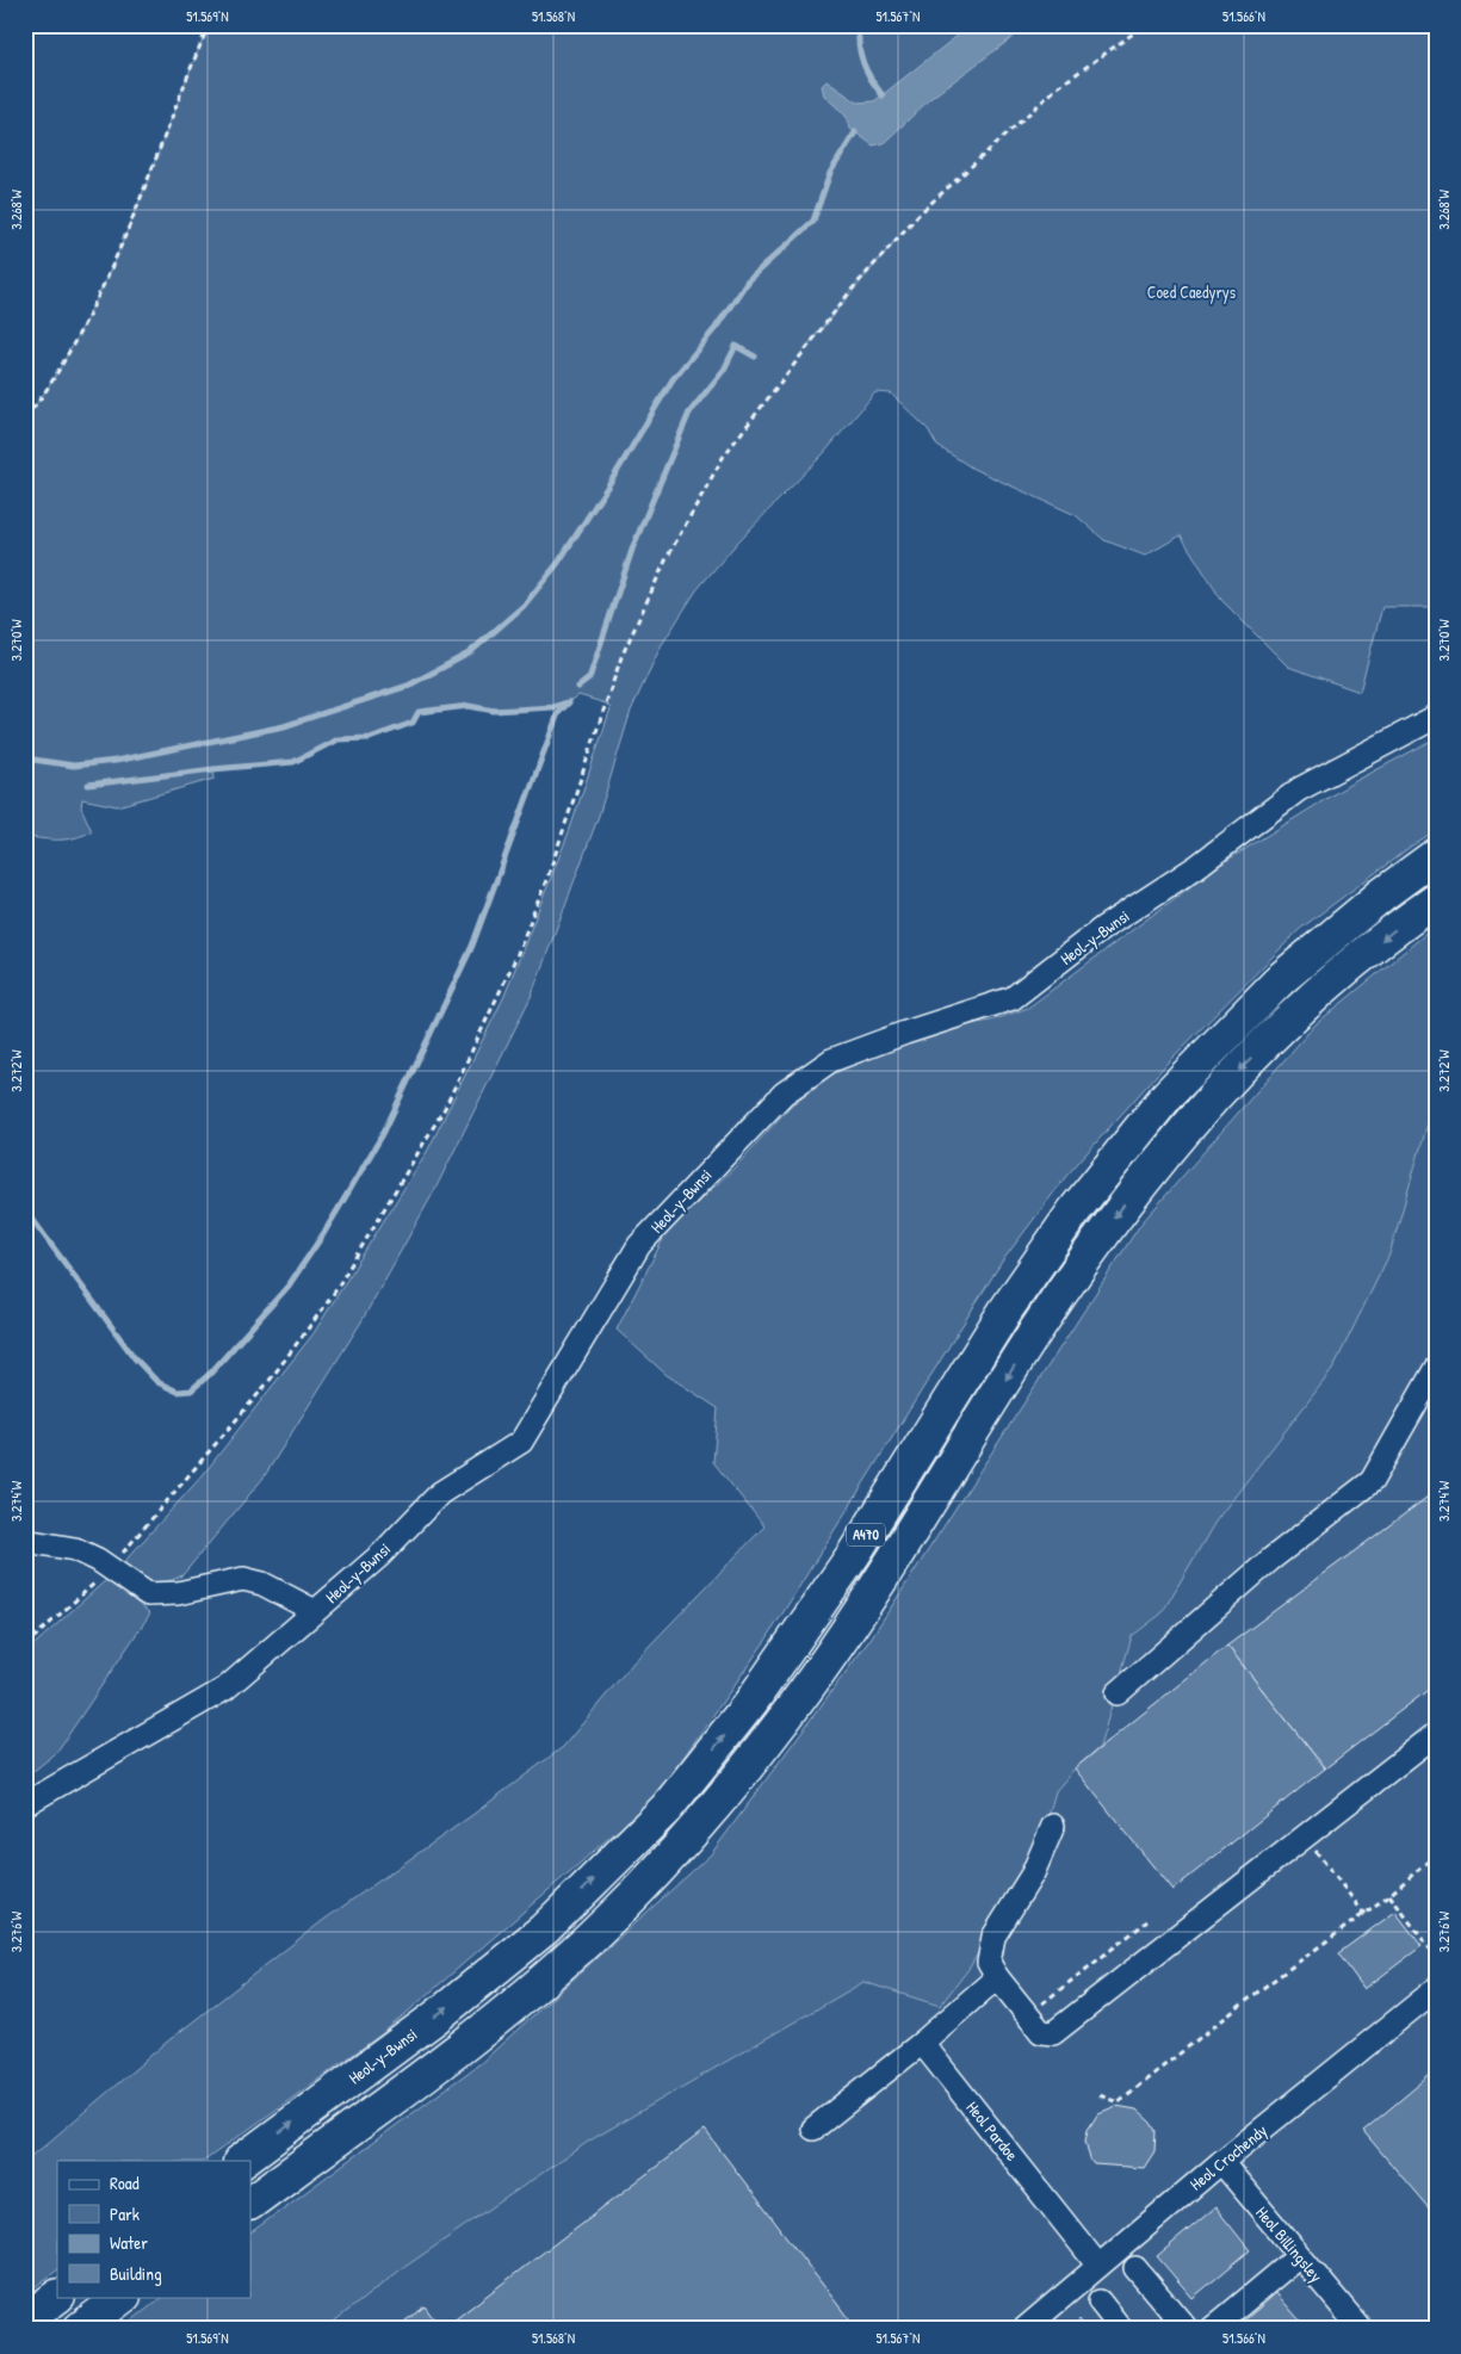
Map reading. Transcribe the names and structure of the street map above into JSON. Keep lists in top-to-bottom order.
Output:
{
  "streets": {
    "highway": ["Heol-y-Bwnsi", "A470"],
    "street": ["Heol Pardoe", "Heol Crochendy", "Heol Billingsley"]
  },
  "crossings": [
    ["Heol Pardoe", "Heol Crochendy"],
    ["Heol Crochendy", "Heol Billingsley"]
  ],
  "parks": ["Coed Caedyrys"],
  "legend": [
    "Road",
    "Park",
    "Water",
    "Building"
  ],
  "coordinates": [
    "51.569°N",
    "51.568°N",
    "51.567°N",
    "51.566°N",
    "3.268°W",
    "3.270°W",
    "3.272°W",
    "3.274°W",
    "3.276°W"
  ]
}
